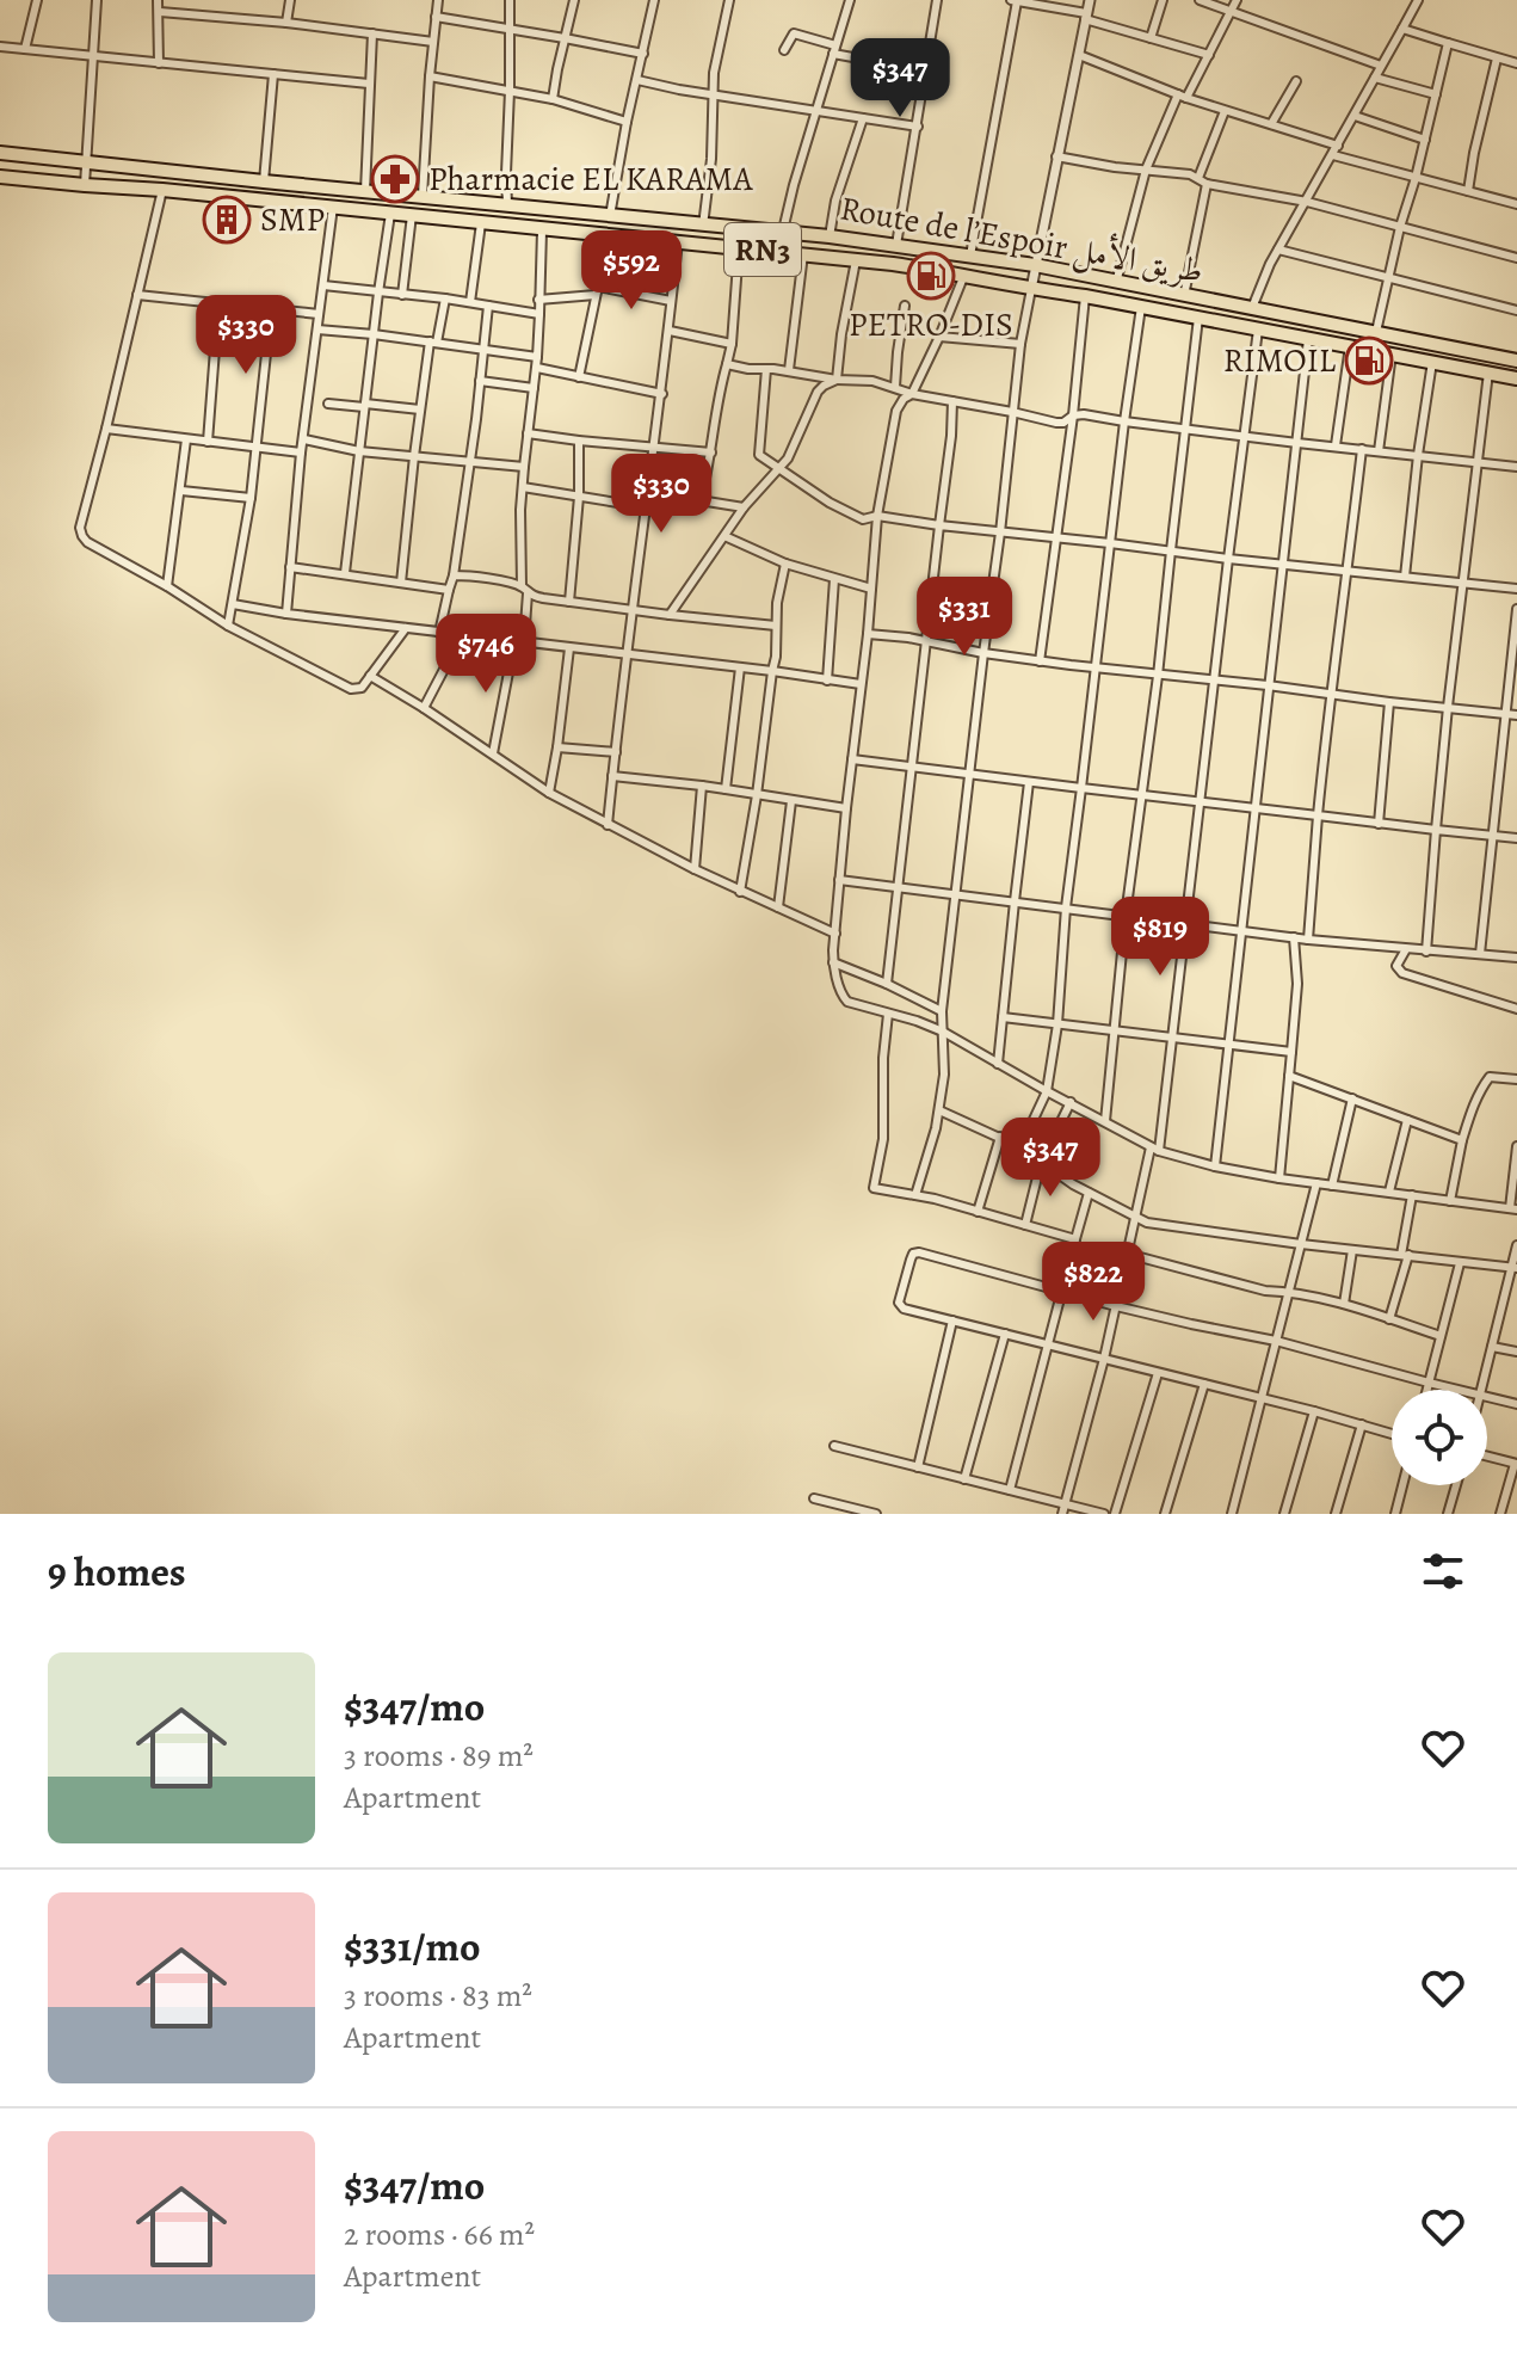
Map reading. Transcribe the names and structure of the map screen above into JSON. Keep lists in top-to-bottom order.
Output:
{
  "streets": {
    "highway": ["Route de l’Espoir طريق الأمل", "RN3"]
  },
  "places": {
    "pharmacy": ["Pharmacie EL KARAMA"],
    "building": ["SMP"],
    "fuel station": ["PETRO-DIS", "RIMOIL"]
  },
  "page": {
    "price": [
      "$347",
      "$592",
      "$330",
      "$330",
      "$331",
      "$746",
      "$819",
      "$347",
      "$822"
    ],
    "heading": "9 homes",
    "list": [
      {
        "name": "$347/mo",
        "note": "3 rooms · 89 m² · Apartment"
      },
      {
        "name": "$331/mo",
        "note": "3 rooms · 83 m² · Apartment"
      },
      {
        "name": "$347/mo",
        "note": "2 rooms · 66 m² · Apartment"
      }
    ]
  }
}
